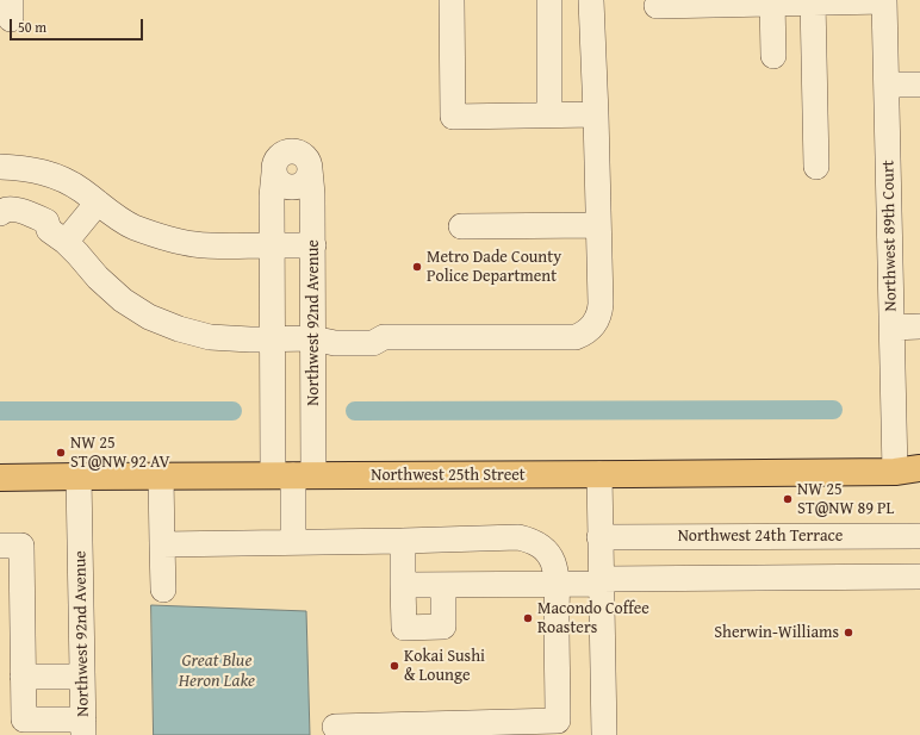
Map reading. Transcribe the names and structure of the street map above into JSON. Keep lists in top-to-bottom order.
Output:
{
  "streets": {
    "main road": ["Northwest 25th Street"],
    "street": ["Northwest 89th Court", "Northwest 92nd Avenue", "Northwest 24th Terrace"]
  },
  "crossings": [
    ["Northwest 89th Court", "Northwest 25th Street"],
    ["Northwest 92nd Avenue", "Northwest 25th Street"]
  ],
  "water": ["Great Blue Heron Lake"],
  "places": [
    "Metro Dade County Police Department",
    "NW 25 ST@NW 92 AV",
    "NW 25 ST@NW 89 PL",
    "Macondo Coffee Roasters",
    "Sherwin-Williams",
    "Kokai Sushi & Lounge"
  ],
  "scale_bar": "50 m"
}
